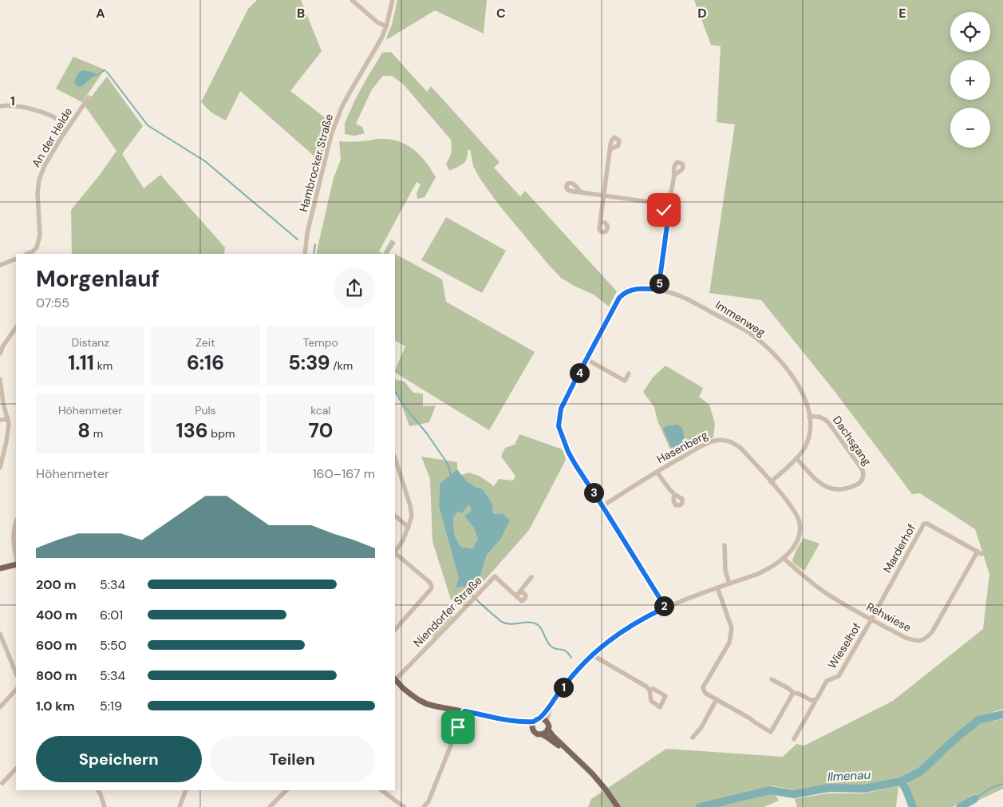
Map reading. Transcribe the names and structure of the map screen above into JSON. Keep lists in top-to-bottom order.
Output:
{
  "streets": {
    "street": [
      "An der Helde",
      "Hambrocker Straße",
      "Immenweg",
      "Dachsgang",
      "Hasenberg",
      "Marderhof",
      "Niendorfer Straße",
      "Rehwiese",
      "Wieselhof"
    ]
  },
  "crossings": [
    ["Immenweg", "Dachsgang"],
    ["Immenweg", "Hasenberg"],
    ["Hasenberg", "Rehwiese"],
    ["Marderhof", "Rehwiese"],
    ["Marderhof", "Wieselhof"],
    ["Rehwiese", "Wieselhof"]
  ],
  "water": ["Ilmenau"],
  "page": {
    "map_buttons": ["+", "−"],
    "heading": ["Morgenlauf", "07:55"],
    "pins": [
      "5",
      "4",
      "3",
      "2",
      "1"
    ],
    "stats": [
      ["Distanz", "1.11 km"],
      ["Zeit", "6:16"],
      ["Tempo", "5:39 /km"],
      ["Höhenmeter", "8 m"],
      ["Puls", "136 bpm"],
      ["kcal", "70"]
    ],
    "chart": ["Höhenmeter", "160–167 m"],
    "list": [
      {
        "name": "200 m",
        "note": "5:34"
      },
      {
        "name": "400 m",
        "note": "6:01"
      },
      {
        "name": "600 m",
        "note": "5:50"
      },
      {
        "name": "800 m",
        "note": "5:34"
      },
      {
        "name": "1.0 km",
        "note": "5:19"
      }
    ],
    "buttons": ["Speichern", "Teilen"]
  },
  "grid": {
    "columns": [
      "A",
      "B",
      "C",
      "D",
      "E"
    ],
    "rows": ["1"]
  }
}
